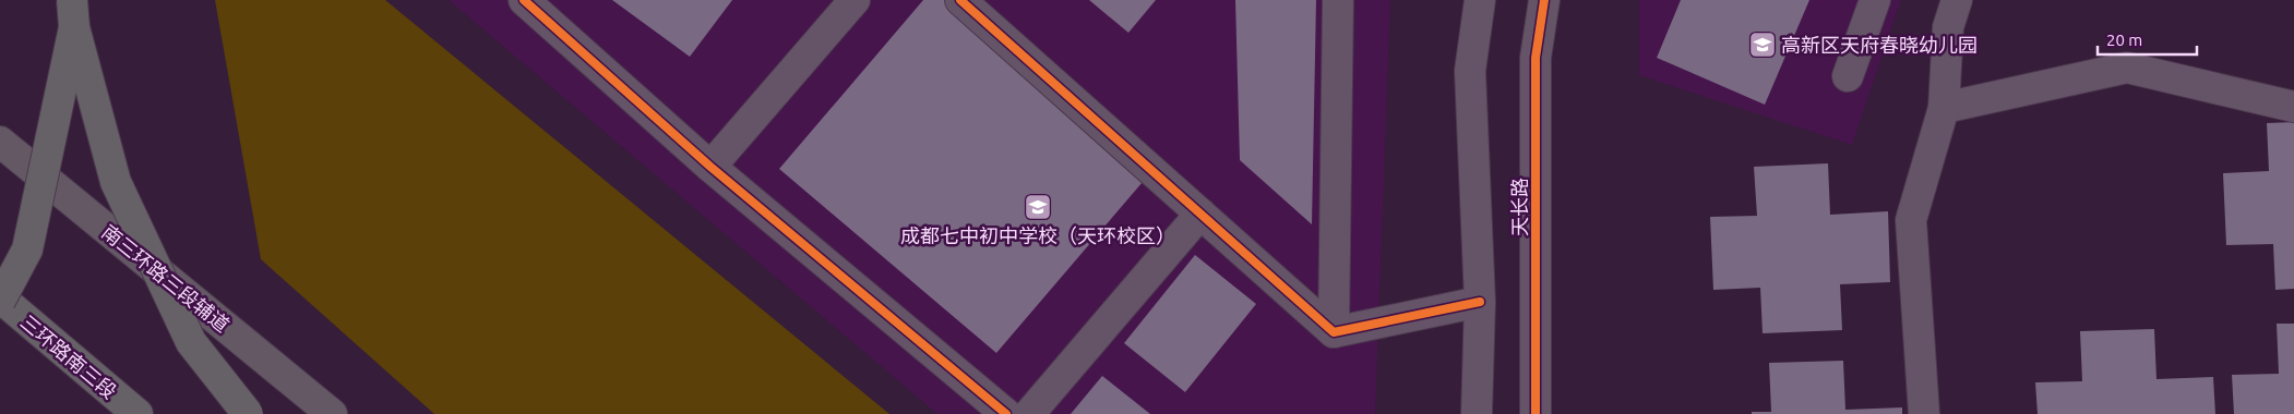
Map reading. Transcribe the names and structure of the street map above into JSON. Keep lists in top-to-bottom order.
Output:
{
  "streets": {
    "highway": ["三环路南三段"],
    "main road": ["南三环路三段辅道"],
    "street": ["天长路"]
  },
  "places": {
    "school or university": ["高新区天府春晓幼儿园", "成都七中初中学校（天环校区）"]
  },
  "scale_bar": "20 m"
}
